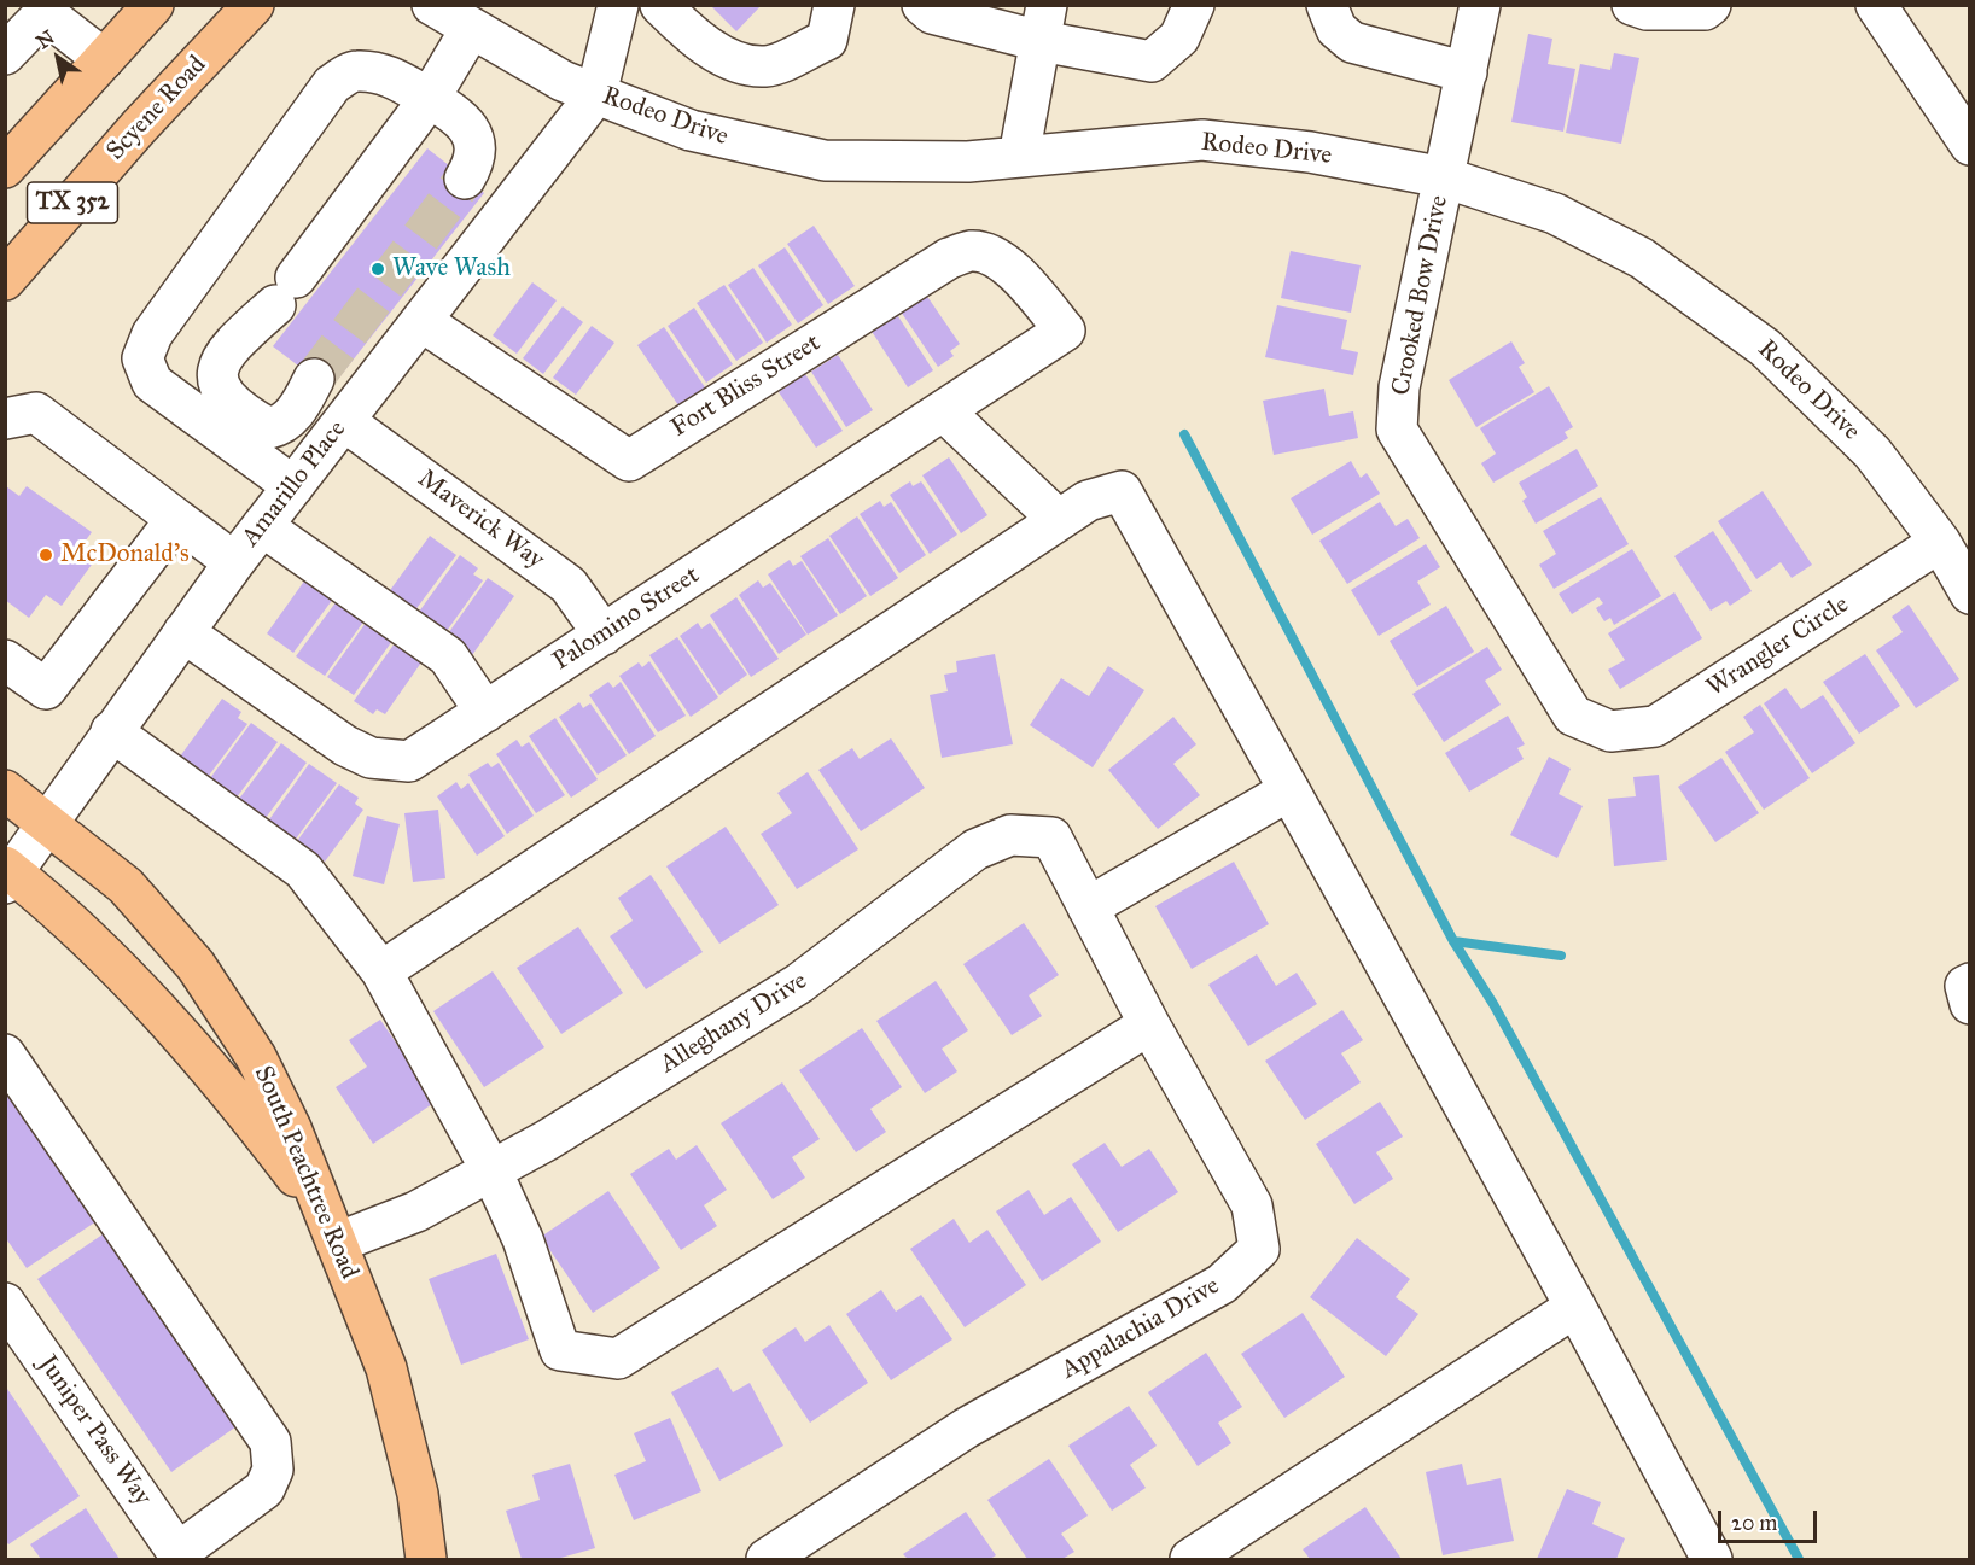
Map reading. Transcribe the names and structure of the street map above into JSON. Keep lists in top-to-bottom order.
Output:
{
  "streets": {
    "main road": ["Scyene Road", "TX 352", "South Peachtree Road"],
    "street": [
      "Rodeo Drive",
      "Crooked Bow Drive",
      "Fort Bliss Street",
      "Amarillo Place",
      "Maverick Way",
      "Palomino Street",
      "Wrangler Circle",
      "Alleghany Drive",
      "Appalachia Drive",
      "Juniper Pass Way"
    ]
  },
  "crossings": [
    ["Rodeo Drive", "Crooked Bow Drive"],
    ["Rodeo Drive", "Amarillo Place"],
    ["Rodeo Drive", "Wrangler Circle"],
    ["Crooked Bow Drive", "Wrangler Circle"],
    ["Fort Bliss Street", "Amarillo Place"],
    ["Fort Bliss Street", "Palomino Street"],
    ["Amarillo Place", "Maverick Way"],
    ["Amarillo Place", "Palomino Street"],
    ["Amarillo Place", "South Peachtree Road"],
    ["Maverick Way", "Palomino Street"],
    ["Alleghany Drive", "South Peachtree Road"],
    ["Alleghany Drive", "Appalachia Drive"]
  ],
  "places": ["Wave Wash", "McDonald's"],
  "scale_bar": "20 m",
  "north": "top left"
}
